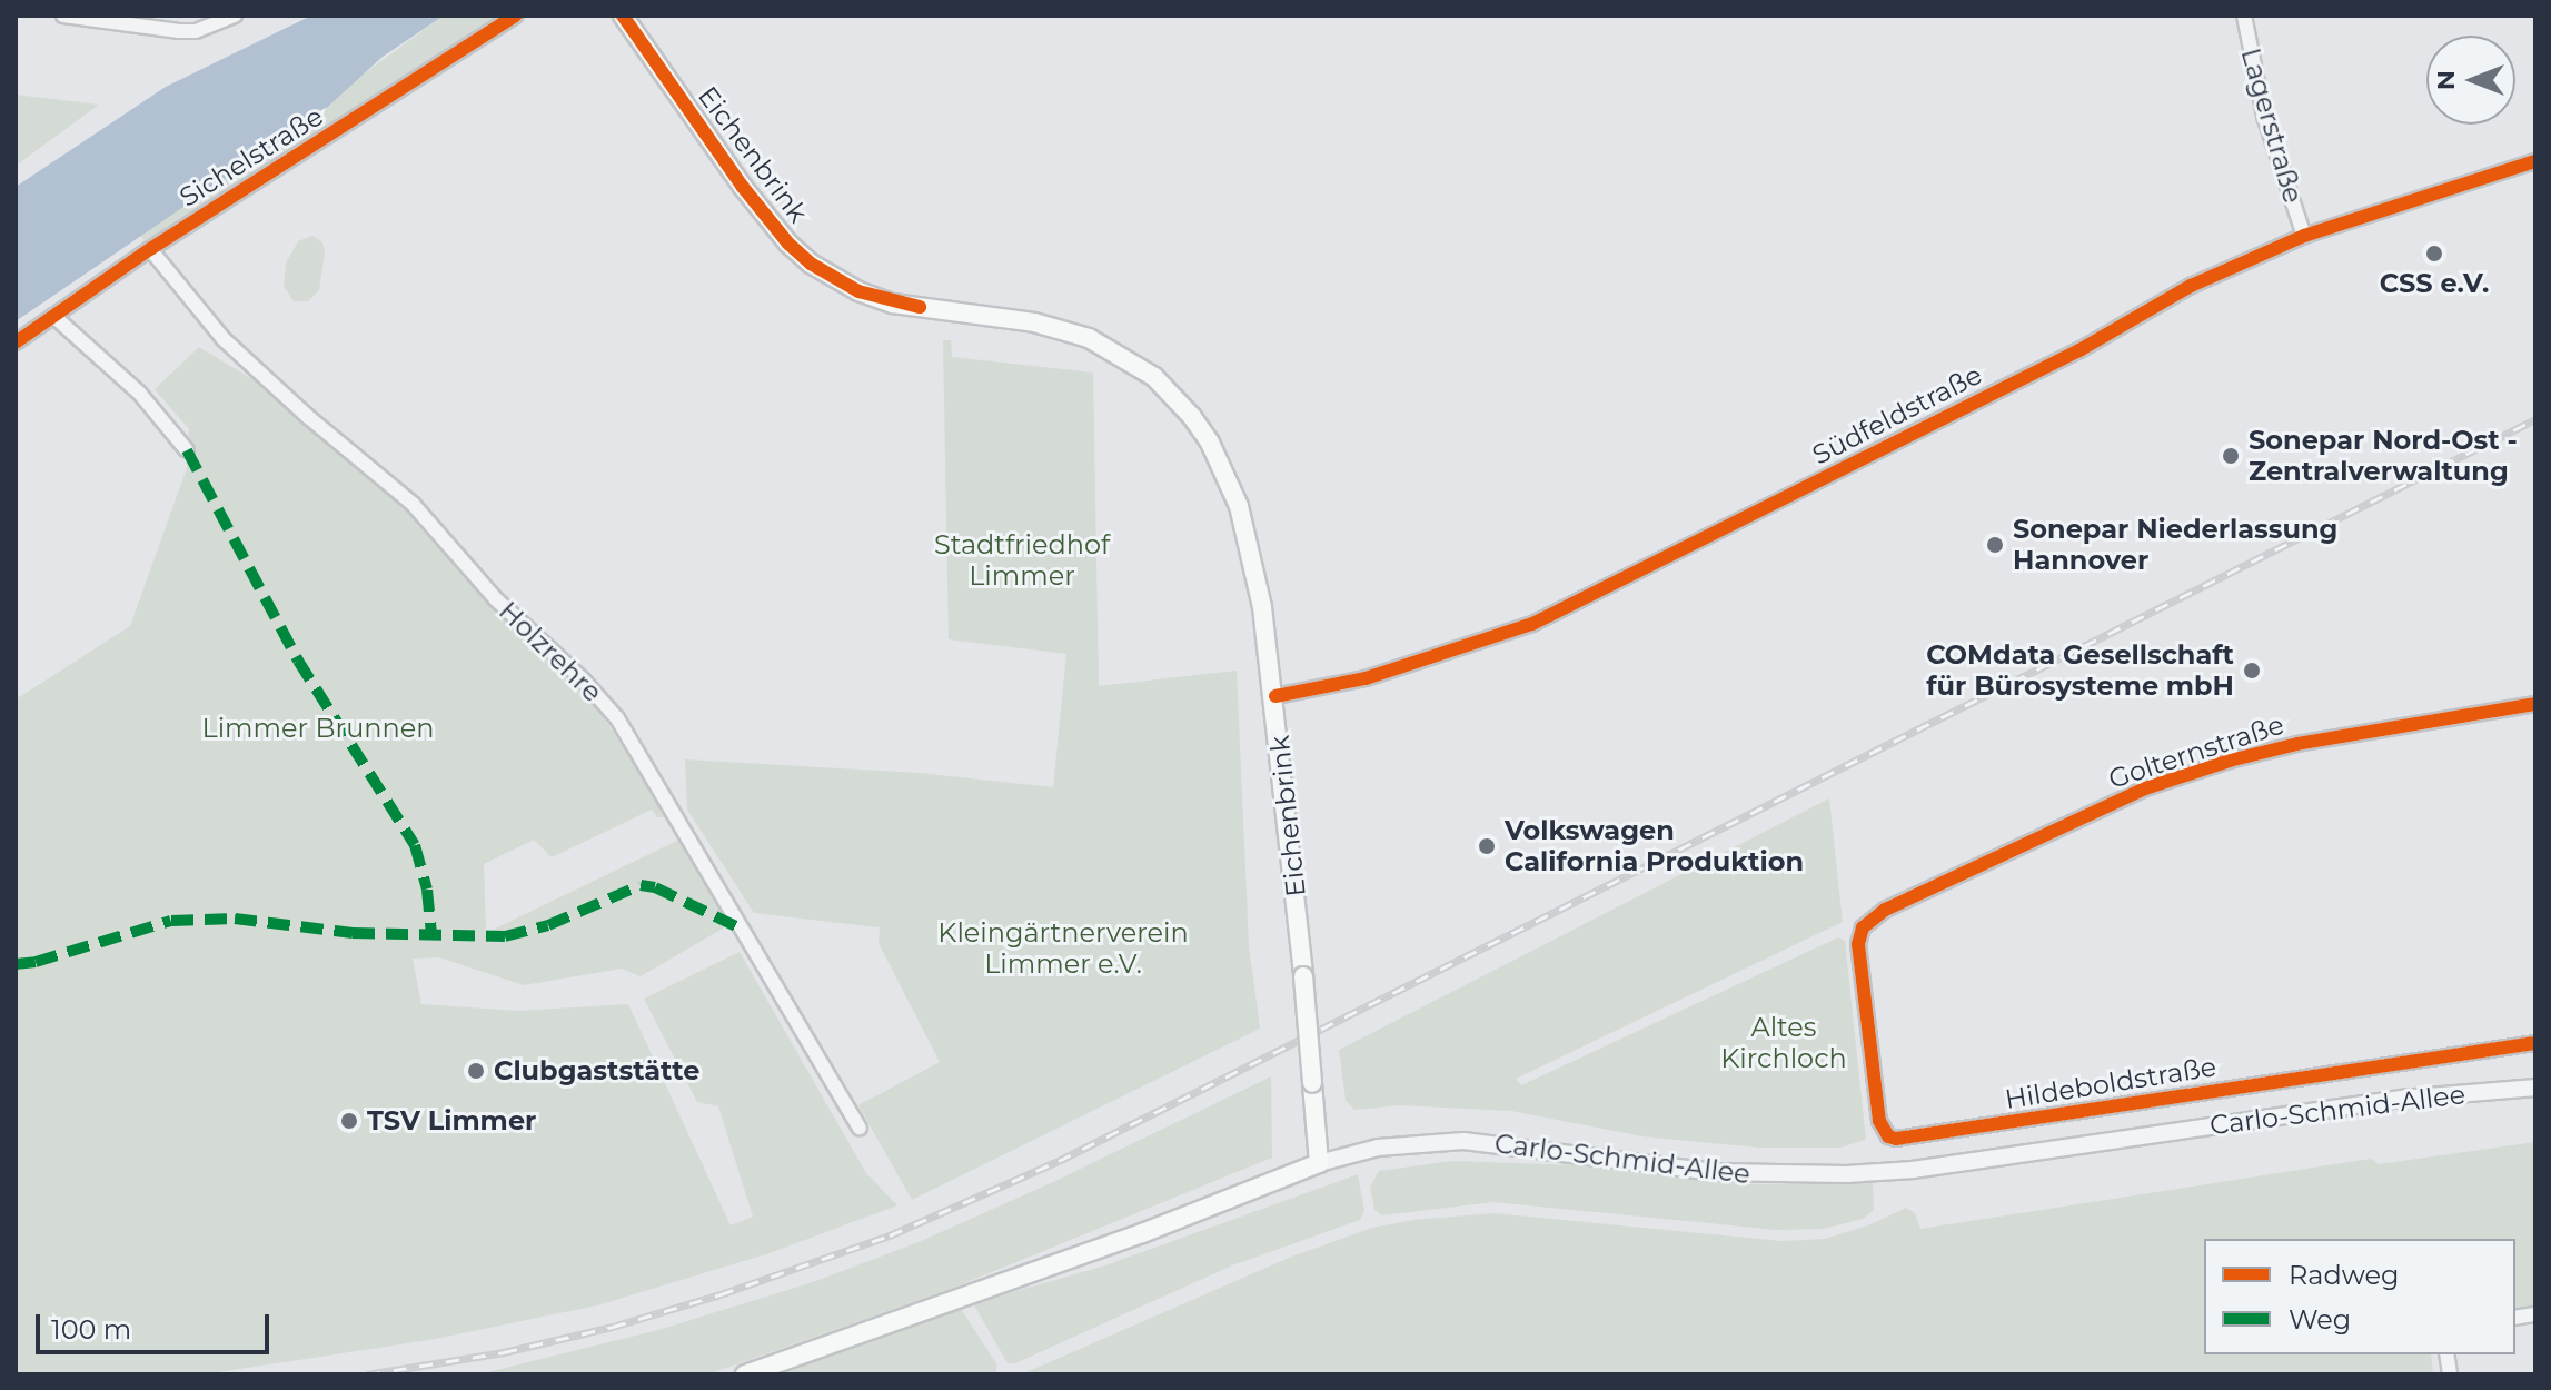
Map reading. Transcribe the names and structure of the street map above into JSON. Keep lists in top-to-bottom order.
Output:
{
  "streets": {
    "main road": ["Eichenbrink", "Carlo-Schmid-Allee"],
    "street": [
      "Lagerstraße",
      "Sichelstraße",
      "Südfeldstraße",
      "Holzrehre",
      "Golternstraße",
      "Hildeboldstraße"
    ]
  },
  "crossings": [
    ["Lagerstraße", "Südfeldstraße"],
    ["Eichenbrink", "Südfeldstraße"],
    ["Eichenbrink", "Carlo-Schmid-Allee"],
    ["Sichelstraße", "Holzrehre"],
    ["Golternstraße", "Hildeboldstraße"]
  ],
  "parks": [
    "Stadtfriedhof Limmer",
    "Limmer Brunnen",
    "Kleingärtnerverein Limmer e.V.",
    "Altes Kirchloch"
  ],
  "places": [
    "CSS e.V.",
    "Sonepar Nord-Ost - Zentralverwaltung",
    "Sonepar Niederlassung Hannover",
    "COMdata Gesellschaft für Bürosysteme mbH",
    "Volkswagen California Produktion",
    "Clubgaststätte",
    "TSV Limmer"
  ],
  "legend": ["Radweg", "Weg"],
  "scale_bar": "100 m",
  "north": "left"
}
